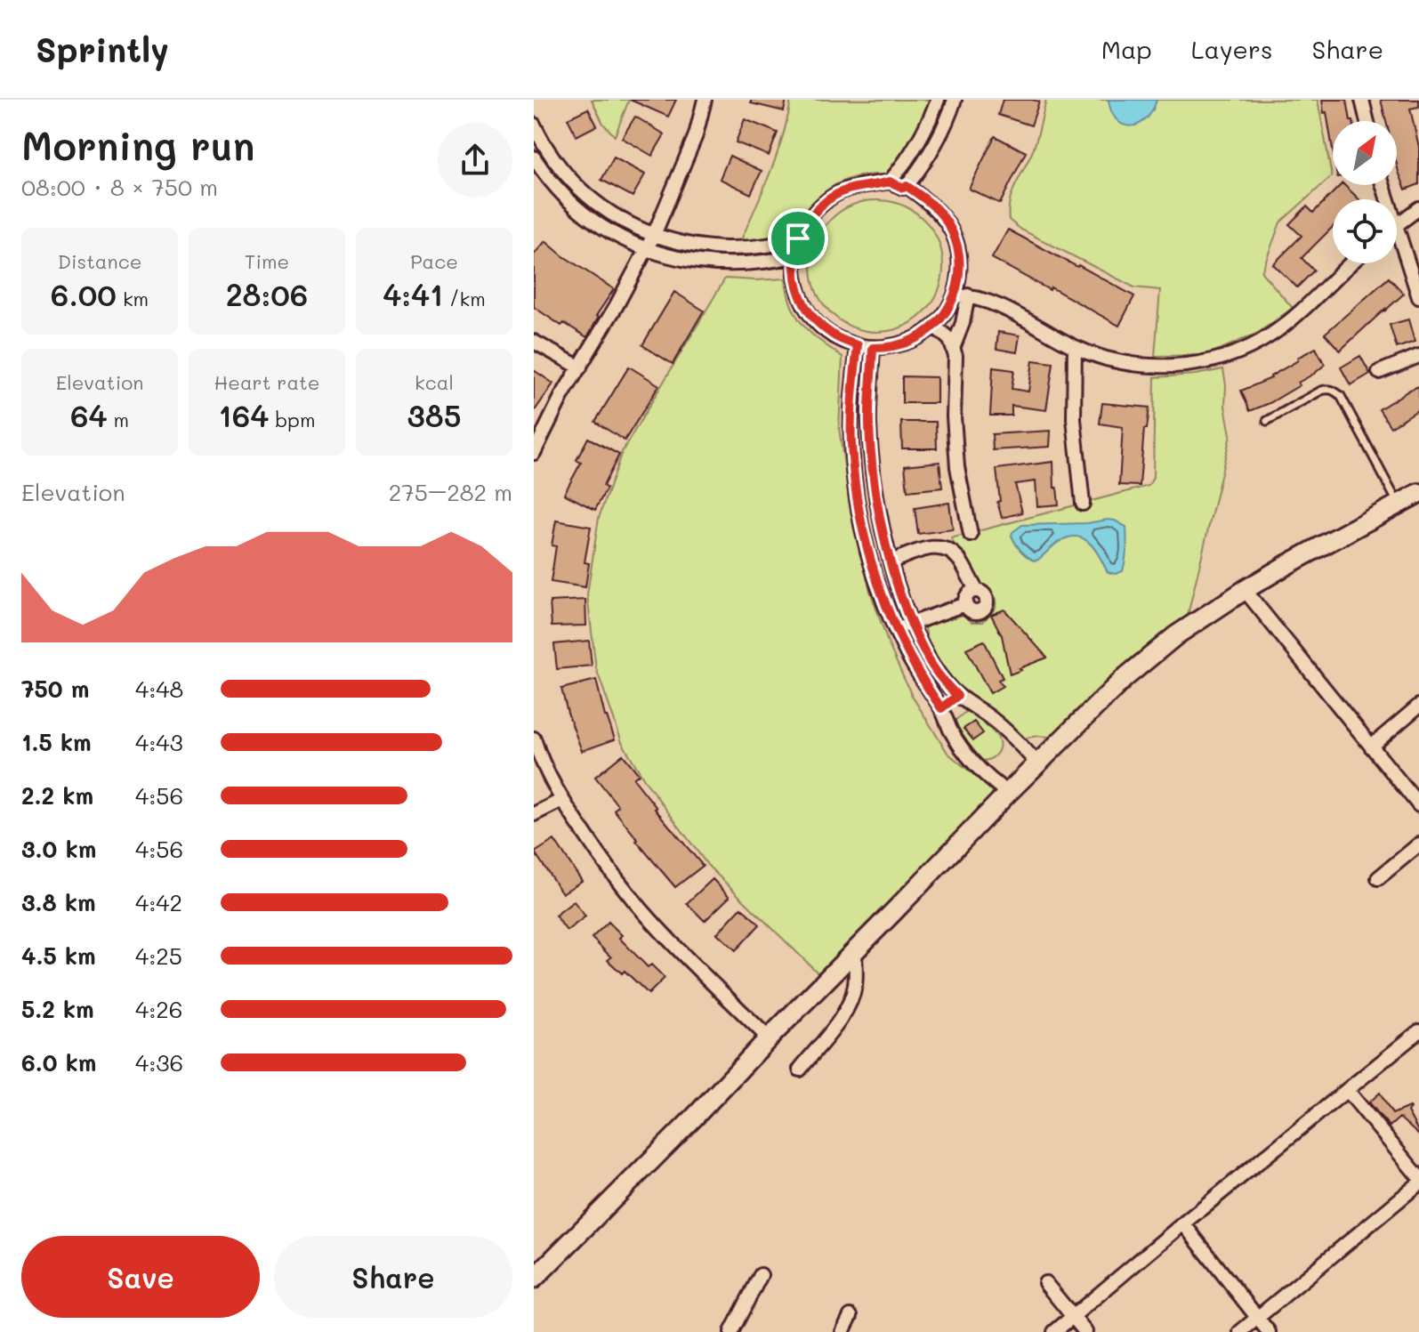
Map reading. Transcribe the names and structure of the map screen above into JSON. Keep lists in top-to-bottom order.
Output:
{
  "north": "top right",
  "page": {
    "header": "Sprintly",
    "nav": ["Map", "Layers", "Share"],
    "heading": ["Morning run", "08:00 · 8 × 750 m"],
    "stats": [
      ["Distance", "6.00 km"],
      ["Time", "28:06"],
      ["Pace", "4:41 /km"],
      ["Elevation", "64 m"],
      ["Heart rate", "164 bpm"],
      ["kcal", "385"]
    ],
    "chart": ["Elevation", "275–282 m"],
    "list": [
      {
        "name": "750 m",
        "note": "4:48"
      },
      {
        "name": "1.5 km",
        "note": "4:43"
      },
      {
        "name": "2.2 km",
        "note": "4:56"
      },
      {
        "name": "3.0 km",
        "note": "4:56"
      },
      {
        "name": "3.8 km",
        "note": "4:42"
      },
      {
        "name": "4.5 km",
        "note": "4:25"
      },
      {
        "name": "5.2 km",
        "note": "4:26"
      },
      {
        "name": "6.0 km",
        "note": "4:36"
      }
    ],
    "buttons": ["Save", "Share"]
  }
}
